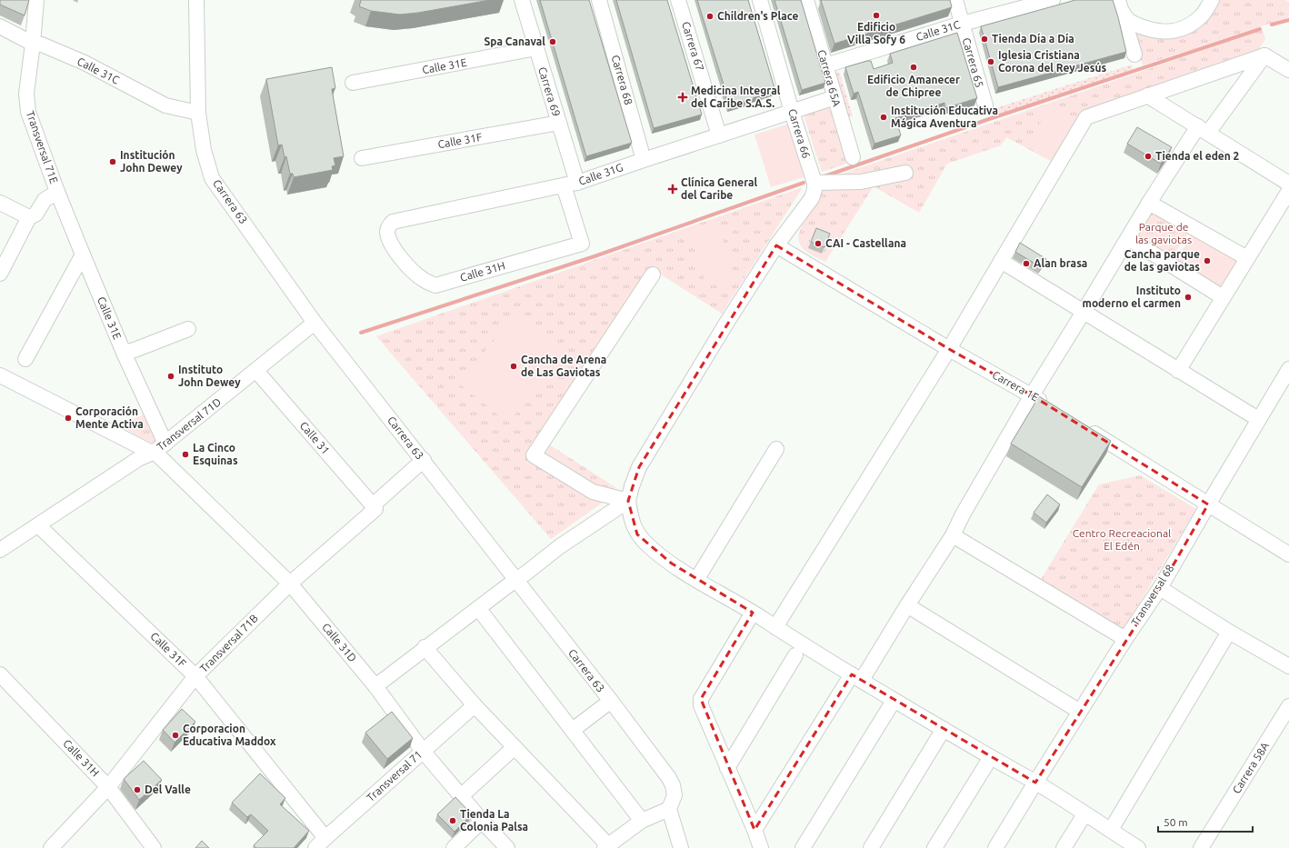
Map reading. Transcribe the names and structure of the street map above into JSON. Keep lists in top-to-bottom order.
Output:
{
  "streets": {
    "street": [
      "Calle 31C",
      "Carrera 67",
      "Carrera 65",
      "Calle 31E",
      "Carrera 65A",
      "Carrera 68",
      "Carrera 69",
      "Carrera 66",
      "Calle 31F",
      "Transversal 71E",
      "Calle 31G",
      "Carrera 63",
      "Calle 31H",
      "Carrera 1E",
      "Transversal 71D",
      "Calle 31",
      "Transversal 68",
      "Calle 31D",
      "Transversal 71B",
      "Carrera 58A",
      "Transversal 71"
    ]
  },
  "crossings": [
    ["Calle 31C", "Carrera 65"],
    ["Calle 31C", "Carrera 65A"],
    ["Calle 31C", "Transversal 71E"],
    ["Calle 31C", "Carrera 63"],
    ["Carrera 67", "Calle 31G"],
    ["Calle 31E", "Carrera 69"],
    ["Calle 31E", "Transversal 71E"],
    ["Calle 31E", "Transversal 71D"],
    ["Calle 31E", "Calle 31D"],
    ["Carrera 65A", "Calle 31G"],
    ["Carrera 68", "Calle 31G"],
    ["Carrera 69", "Calle 31F"],
    ["Carrera 69", "Calle 31G"],
    ["Carrera 69", "Calle 31H"],
    ["Carrera 66", "Calle 31G"],
    ["Calle 31F", "Transversal 71D"],
    ["Calle 31F", "Transversal 71B"],
    ["Calle 31F", "Transversal 71"],
    ["Calle 31G", "Calle 31H"],
    ["Carrera 63", "Transversal 71D"],
    ["Carrera 63", "Transversal 71B"],
    ["Calle 31H", "Transversal 71B"],
    ["Transversal 71D", "Calle 31"],
    ["Transversal 71D", "Calle 31D"],
    ["Calle 31", "Transversal 71B"],
    ["Calle 31D", "Transversal 71B"],
    ["Calle 31D", "Transversal 71"]
  ],
  "parks": ["Parque de las gaviotas", "Centro Recreacional El Edén"],
  "places": {
    "other": [
      "Edificio Villa Sofy 6",
      "Children's Place",
      "Tienda Día a Día",
      "Spa Canaval",
      "Iglesia Cristiana Corona del Rey Jesús",
      "Edificio Amanecer de Chipree",
      "Institución Educativa Mágica Aventura",
      "Tienda el eden 2",
      "Institución John Dewey",
      "CAI - Castellana",
      "Cancha parque de las gaviotas",
      "Alan brasa",
      "Instituto moderno el carmen",
      "Cancha de Arena de Las Gaviotas",
      "Instituto John Dewey",
      "Corporación Mente Activa",
      "La Cinco Esquinas",
      "Corporacion Educativa Maddox",
      "Del Valle",
      "Tienda La Colonia Palsa"
    ],
    "health": ["Medicina Integral del Caribe S.A.S.", "Clínica General del Caribe"]
  },
  "scale_bar": "50 m"
}
